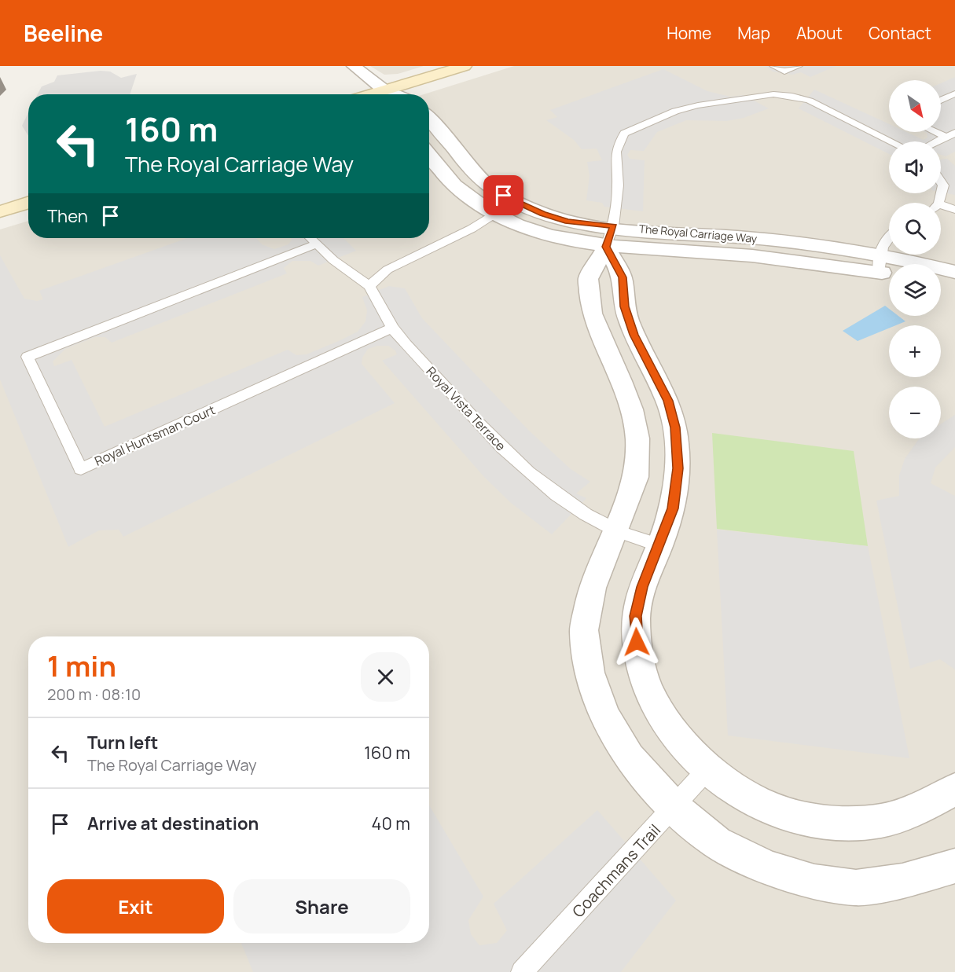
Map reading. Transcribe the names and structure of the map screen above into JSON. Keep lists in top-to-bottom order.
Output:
{
  "streets": {
    "street": ["The Royal Carriage Way"],
    "lane": ["Royal Vista Terrace", "Royal Huntsman Court", "Coachmans Trail"]
  },
  "crossings": [
    ["Royal Vista Terrace", "Royal Huntsman Court"]
  ],
  "north": "bottom right",
  "page": {
    "header": "Beeline",
    "nav": [
      "Home",
      "Map",
      "About",
      "Contact"
    ],
    "map_buttons": ["+", "−"],
    "turn": ["160 m", "The Royal Carriage Way"],
    "then": "Then",
    "heading": ["1 min", "200 m · 08:10"],
    "list": [
      {
        "name": "Turn left",
        "note": "The Royal Carriage Way",
        "value": "160 m"
      },
      {
        "name": "Arrive at destination",
        "value": "40 m"
      }
    ],
    "buttons": ["Exit", "Share"]
  }
}
